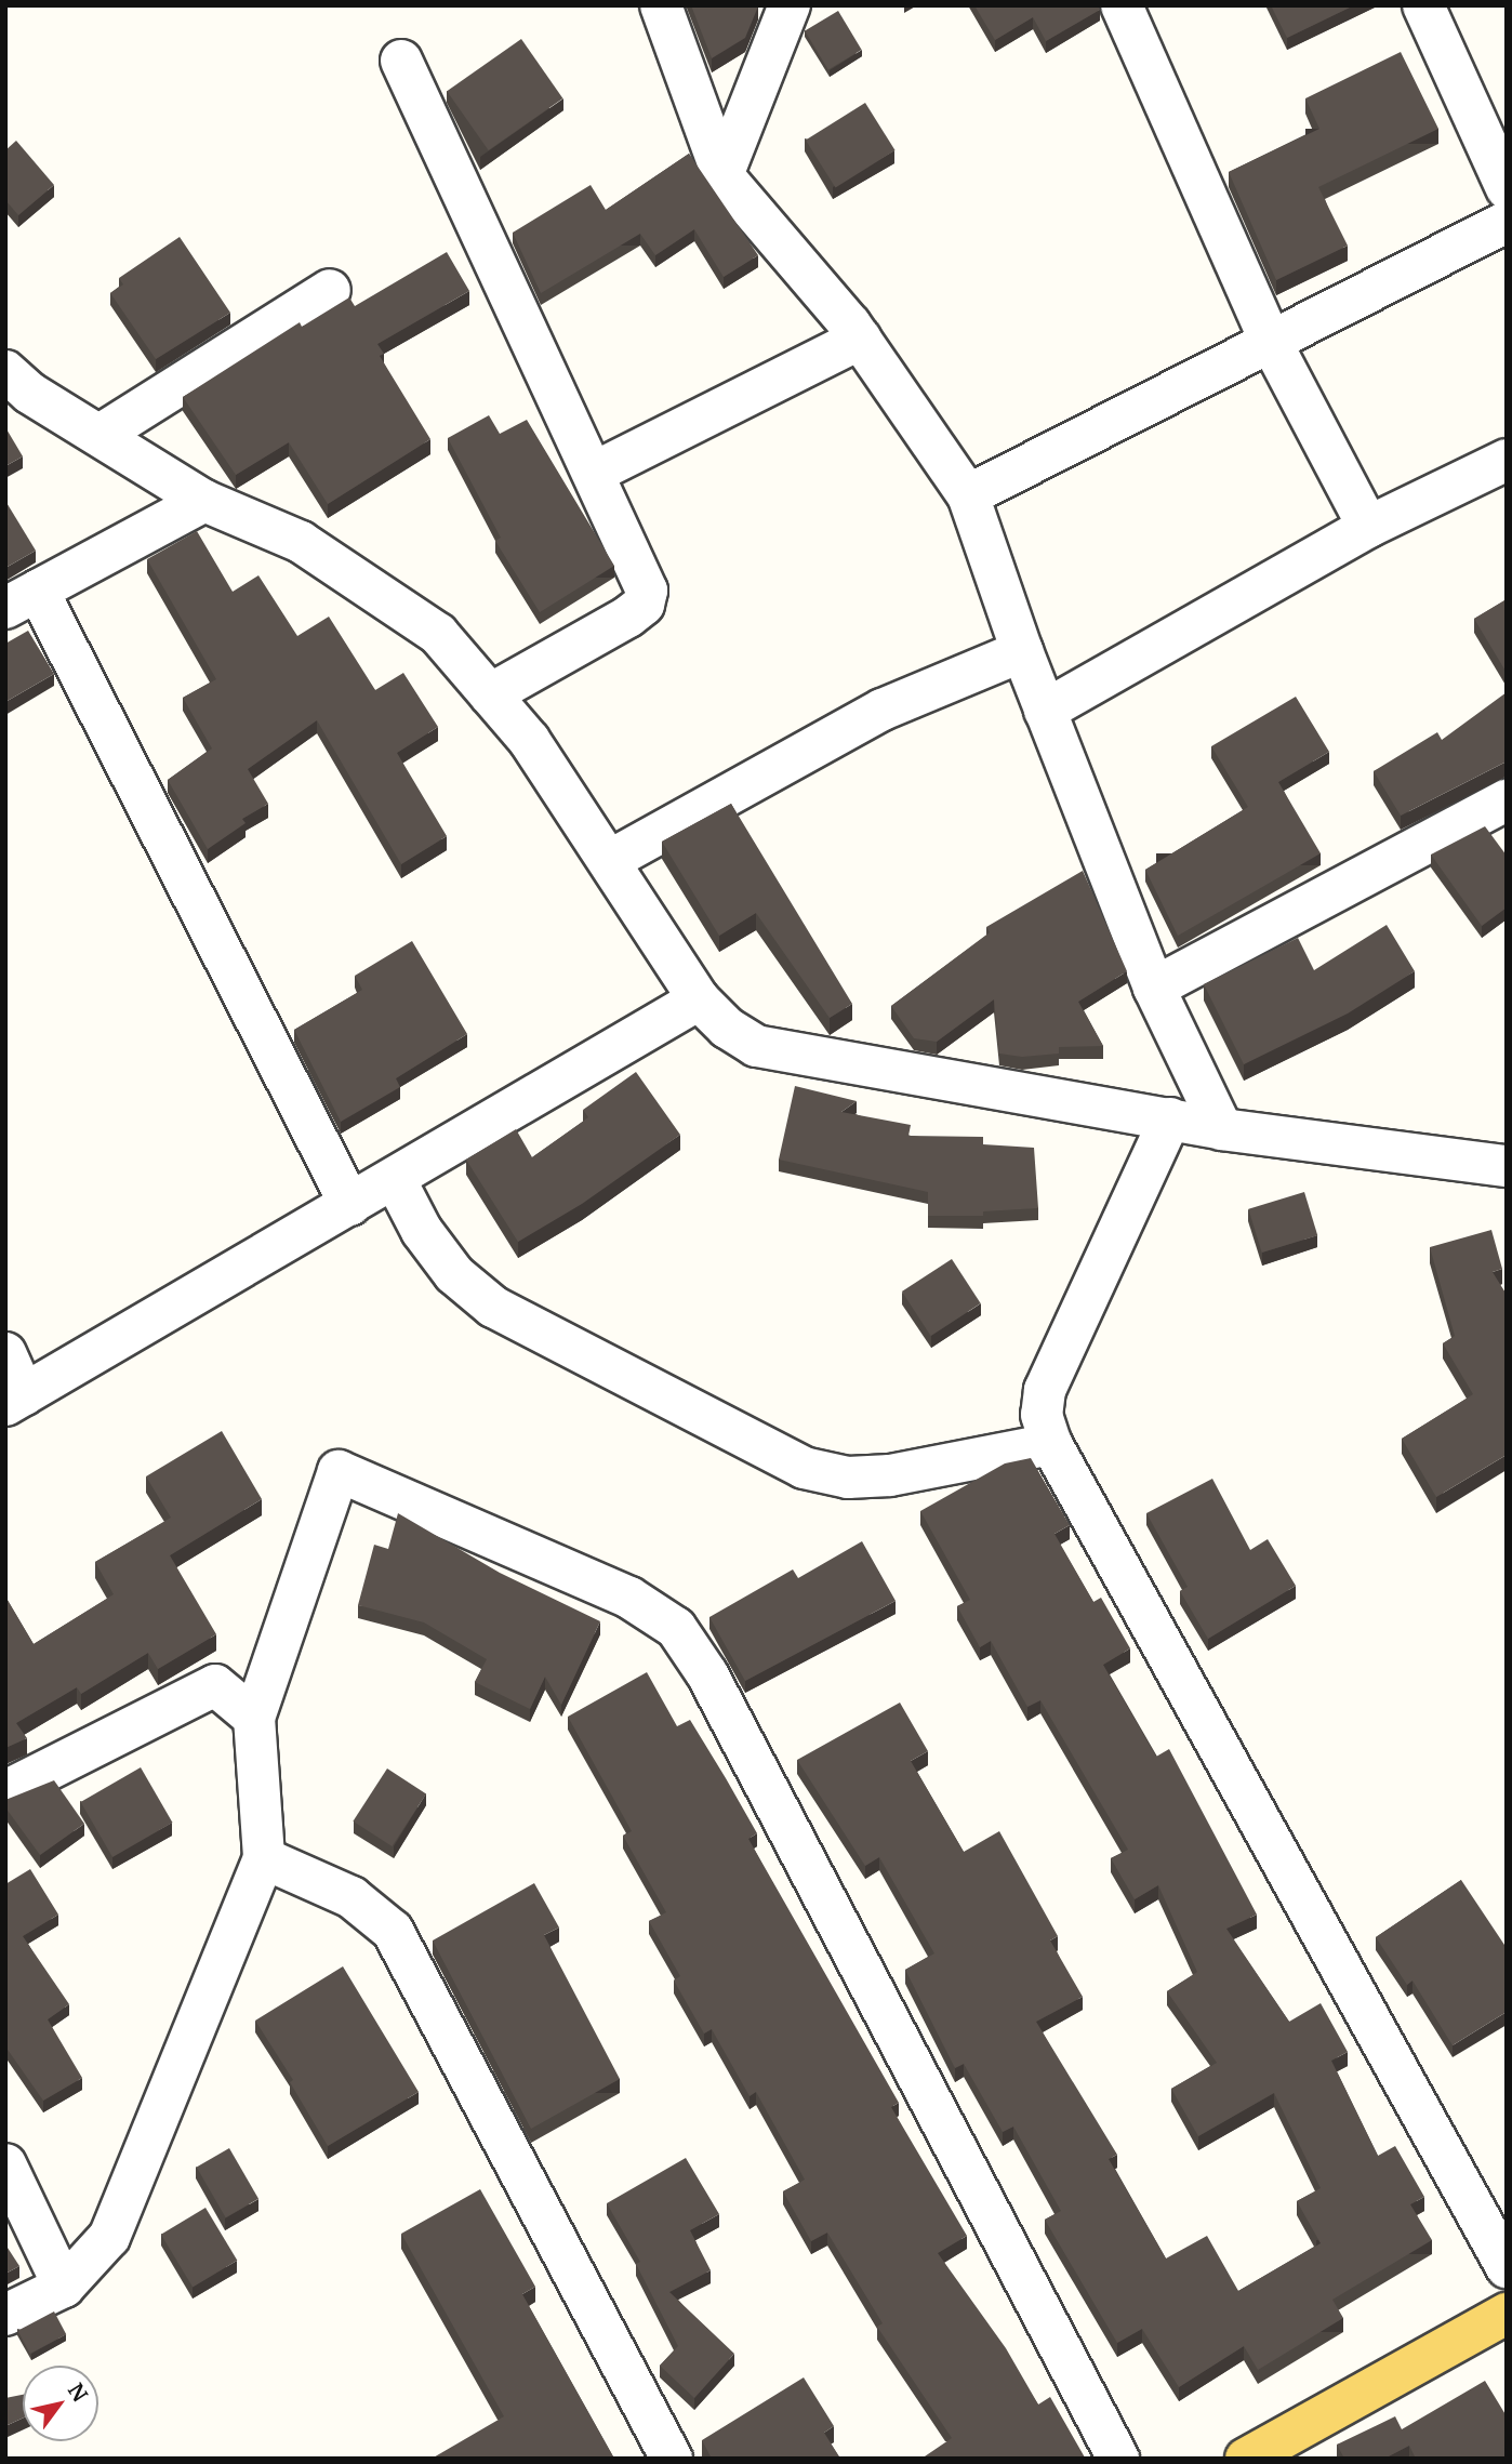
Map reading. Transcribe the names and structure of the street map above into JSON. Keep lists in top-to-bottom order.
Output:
{
  "north": "top right"
}
